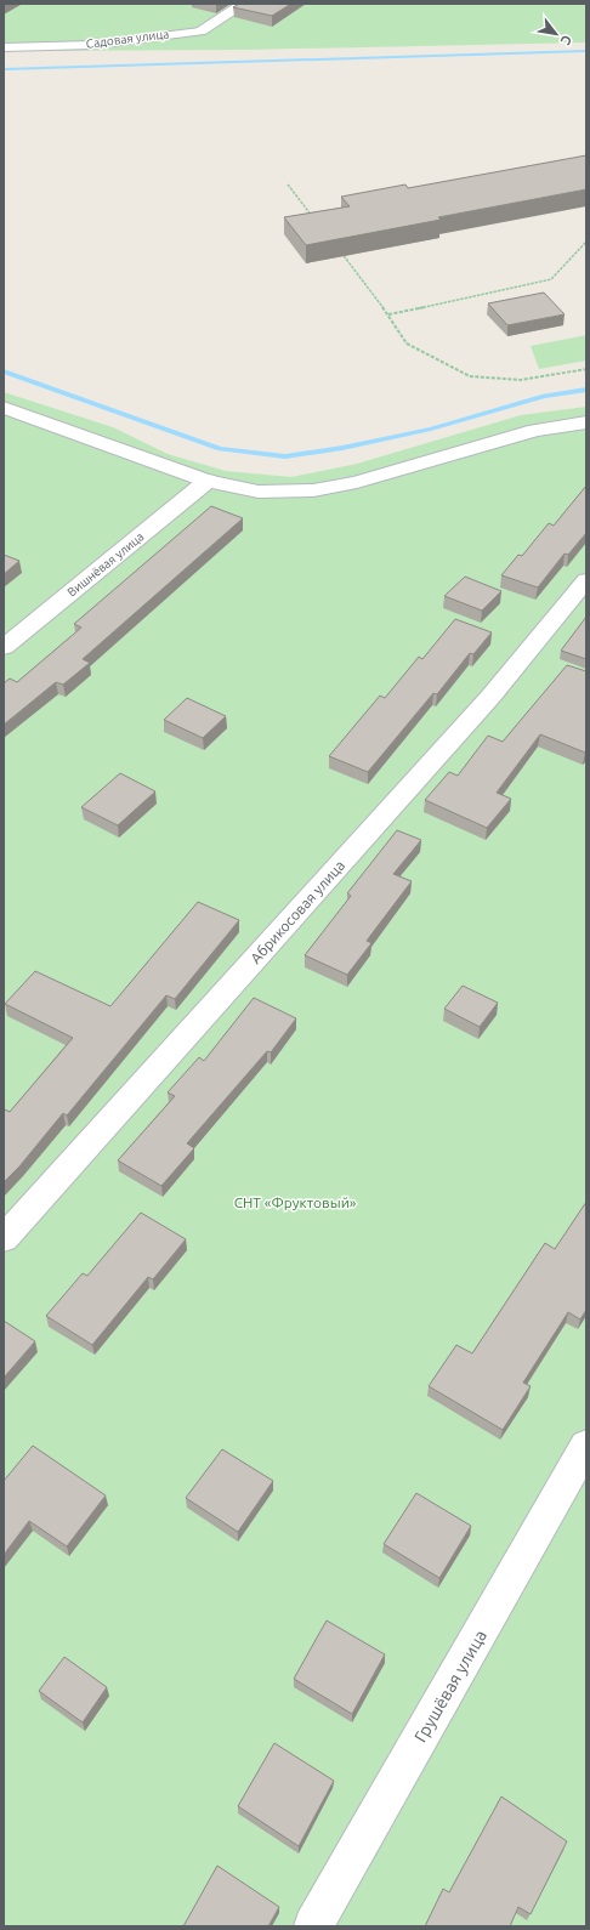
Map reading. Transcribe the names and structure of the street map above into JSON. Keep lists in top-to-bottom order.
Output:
{
  "streets": {
    "street": [
      "Садовая улица",
      "Вишнёвая улица",
      "Абрикосовая улица",
      "Грушёвая улица"
    ]
  },
  "parks": ["СНТ «Фруктовый»"],
  "north": "bottom right"
}
